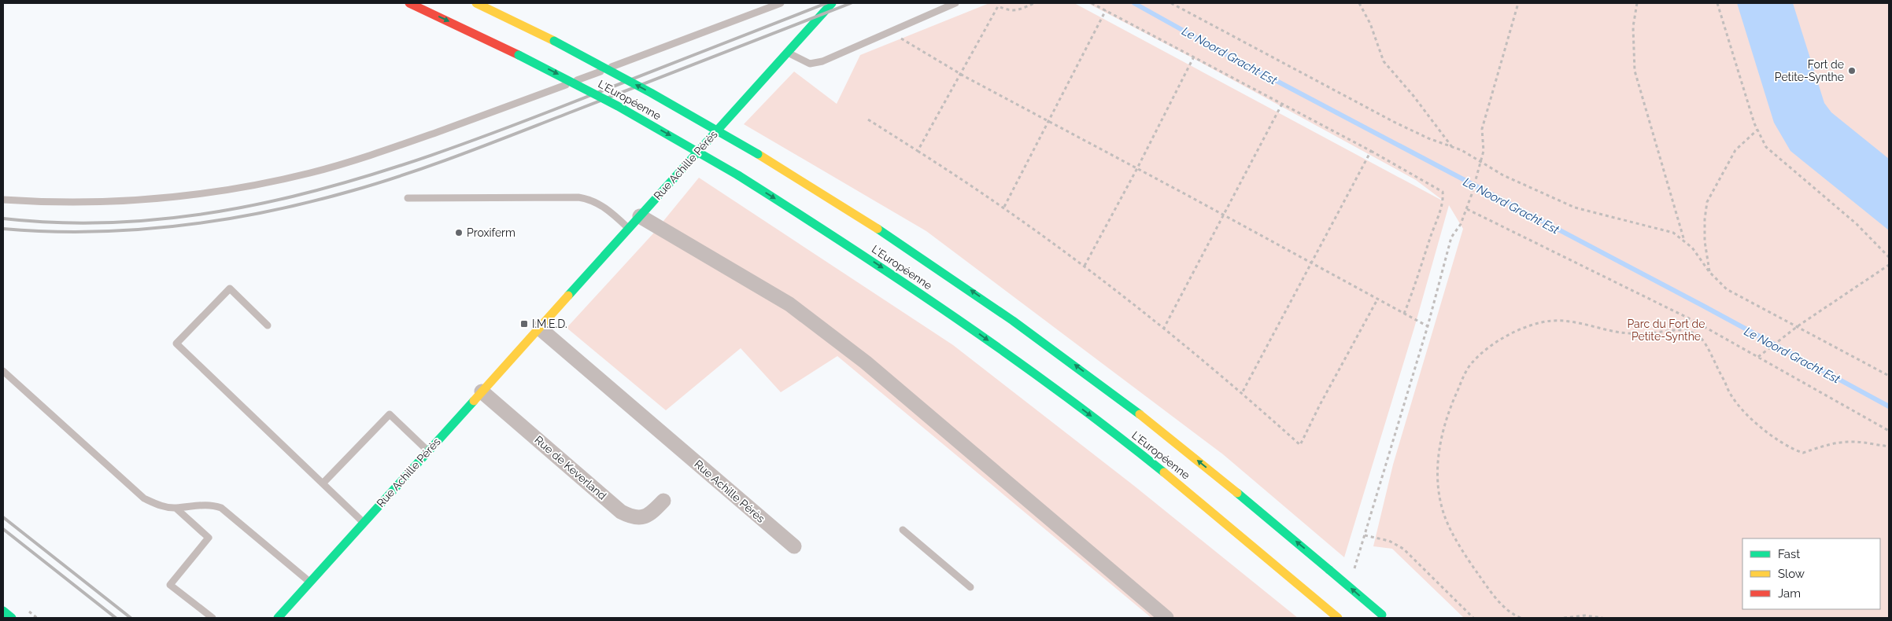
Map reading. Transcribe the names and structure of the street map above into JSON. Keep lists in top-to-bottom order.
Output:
{
  "streets": {
    "main road": ["L'Européenne", "Rue Achille Pérès"],
    "street": ["Rue de Keverland"]
  },
  "crossings": [
    ["Rue Achille Pérès", "Rue de Keverland"]
  ],
  "water": ["Le Noord Gracht Est"],
  "parks": ["Parc du Fort de Petite-Synthe"],
  "places": {
    "other": ["Fort de Petite-Synthe", "Proxiferm"],
    "transit": ["I.M.E.D."]
  },
  "legend": ["Fast", "Slow", "Jam"]
}
